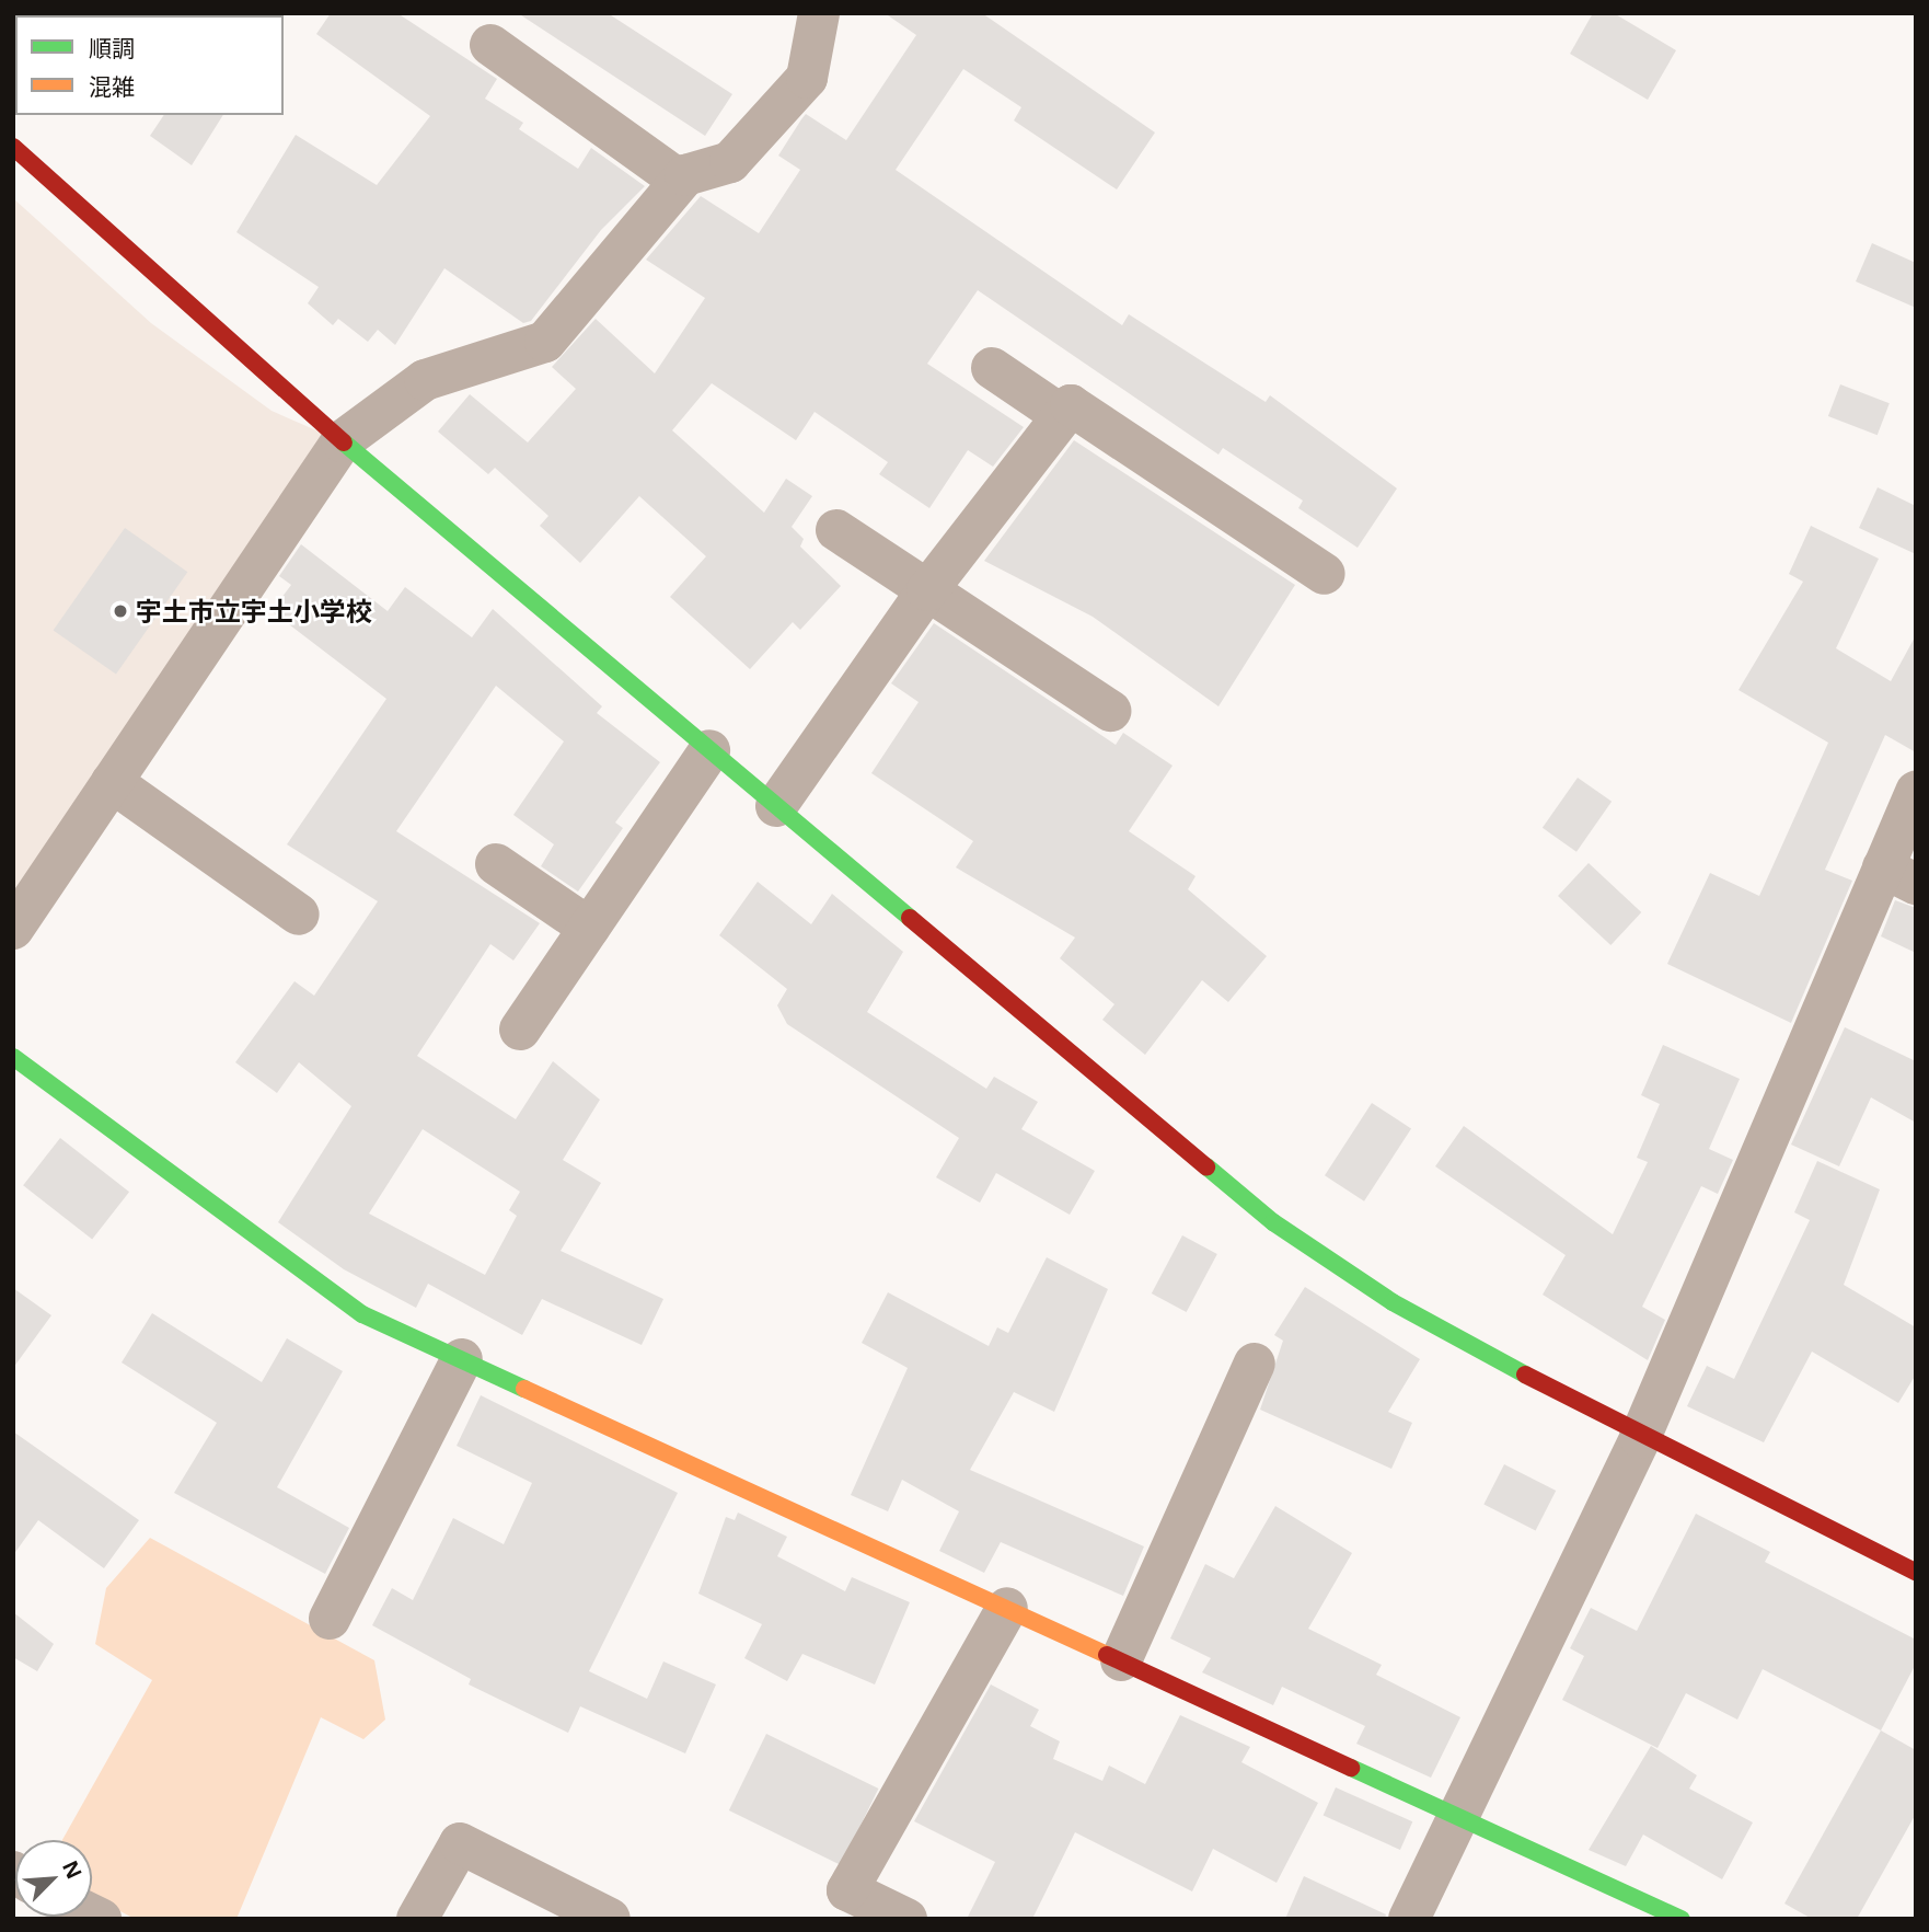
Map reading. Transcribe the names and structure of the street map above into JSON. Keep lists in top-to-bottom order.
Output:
{
  "places": ["宇土市立宇土小学校"],
  "legend": ["順調", "混雑"],
  "north": "top right"
}
